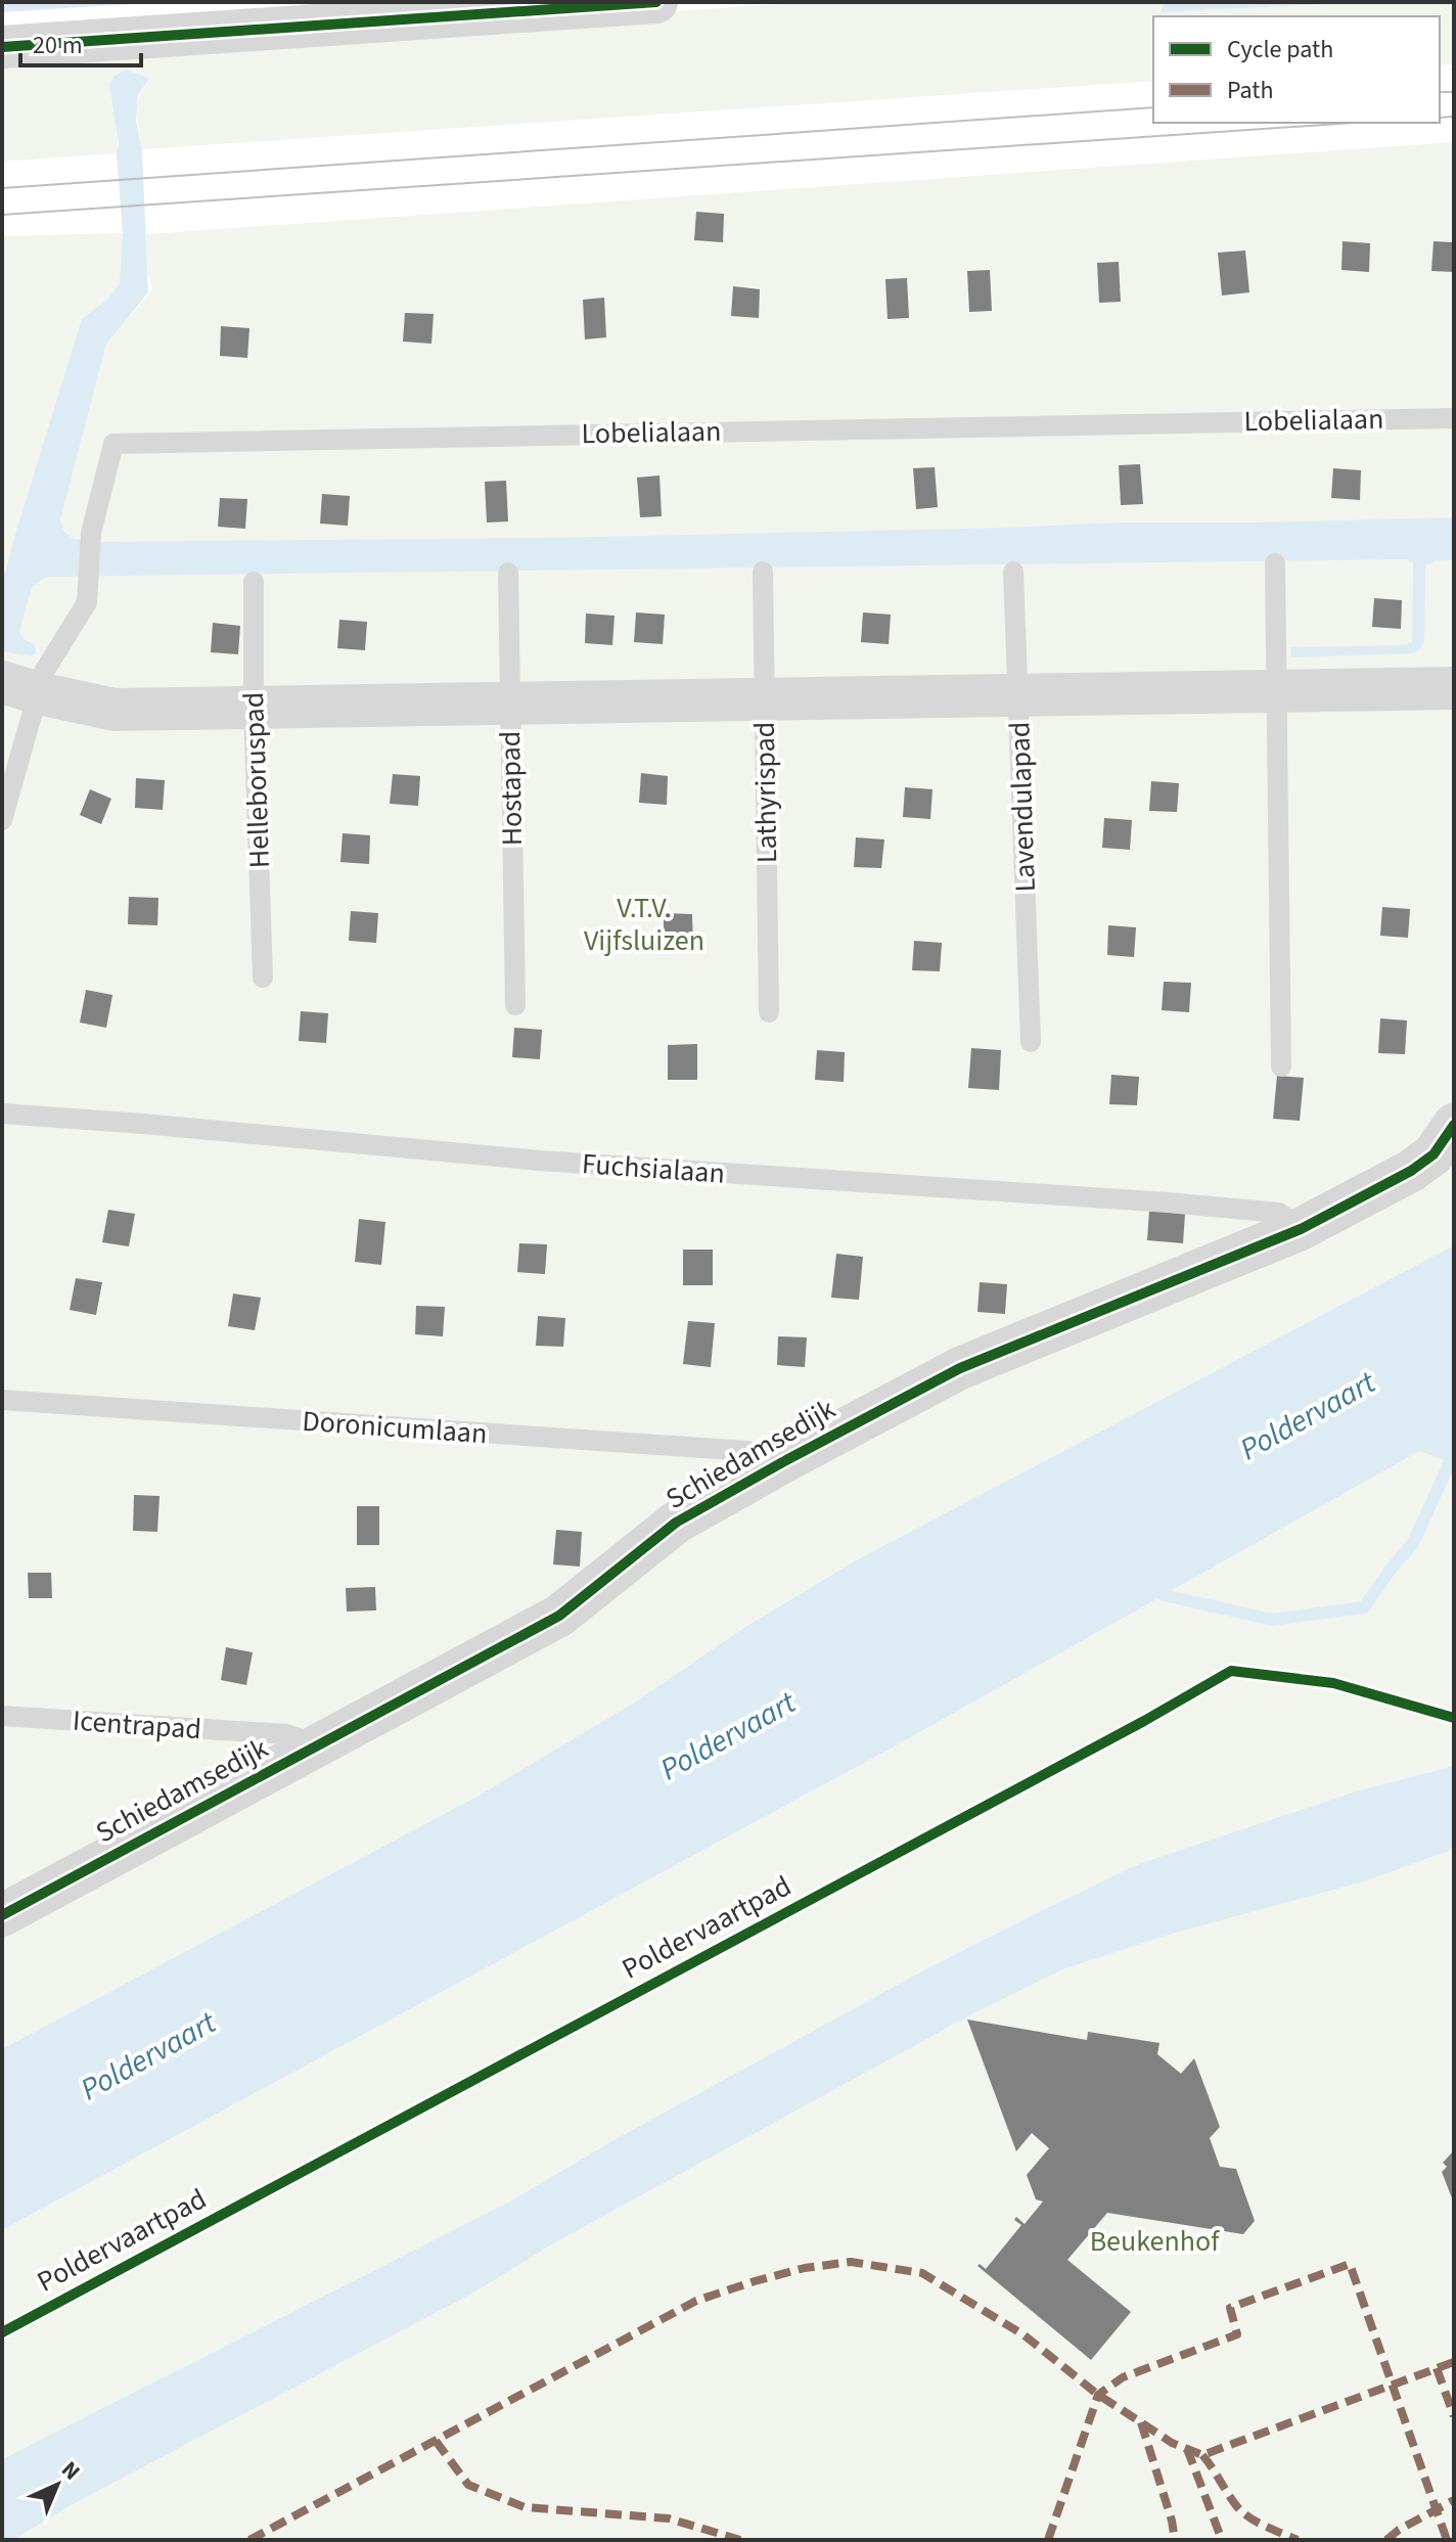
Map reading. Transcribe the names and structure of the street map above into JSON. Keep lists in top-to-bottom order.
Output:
{
  "streets": {
    "street": ["Schiedamsedijk"],
    "lane": [
      "Lobelialaan",
      "Helleboruspad",
      "Hostapad",
      "Lathyrispad",
      "Lavendulapad",
      "Fuchsialaan",
      "Doronicumlaan",
      "Icentrapad"
    ],
    "cycle path": ["Poldervaartpad"]
  },
  "crossings": [
    ["Fuchsialaan", "Schiedamsedijk"],
    ["Doronicumlaan", "Schiedamsedijk"],
    ["Schiedamsedijk", "Icentrapad"]
  ],
  "water": ["Poldervaart"],
  "parks": ["V.T.V. Vijfsluizen", "Beukenhof"],
  "legend": ["Cycle path", "Path"],
  "scale_bar": "20 m",
  "north": "top right"
}
